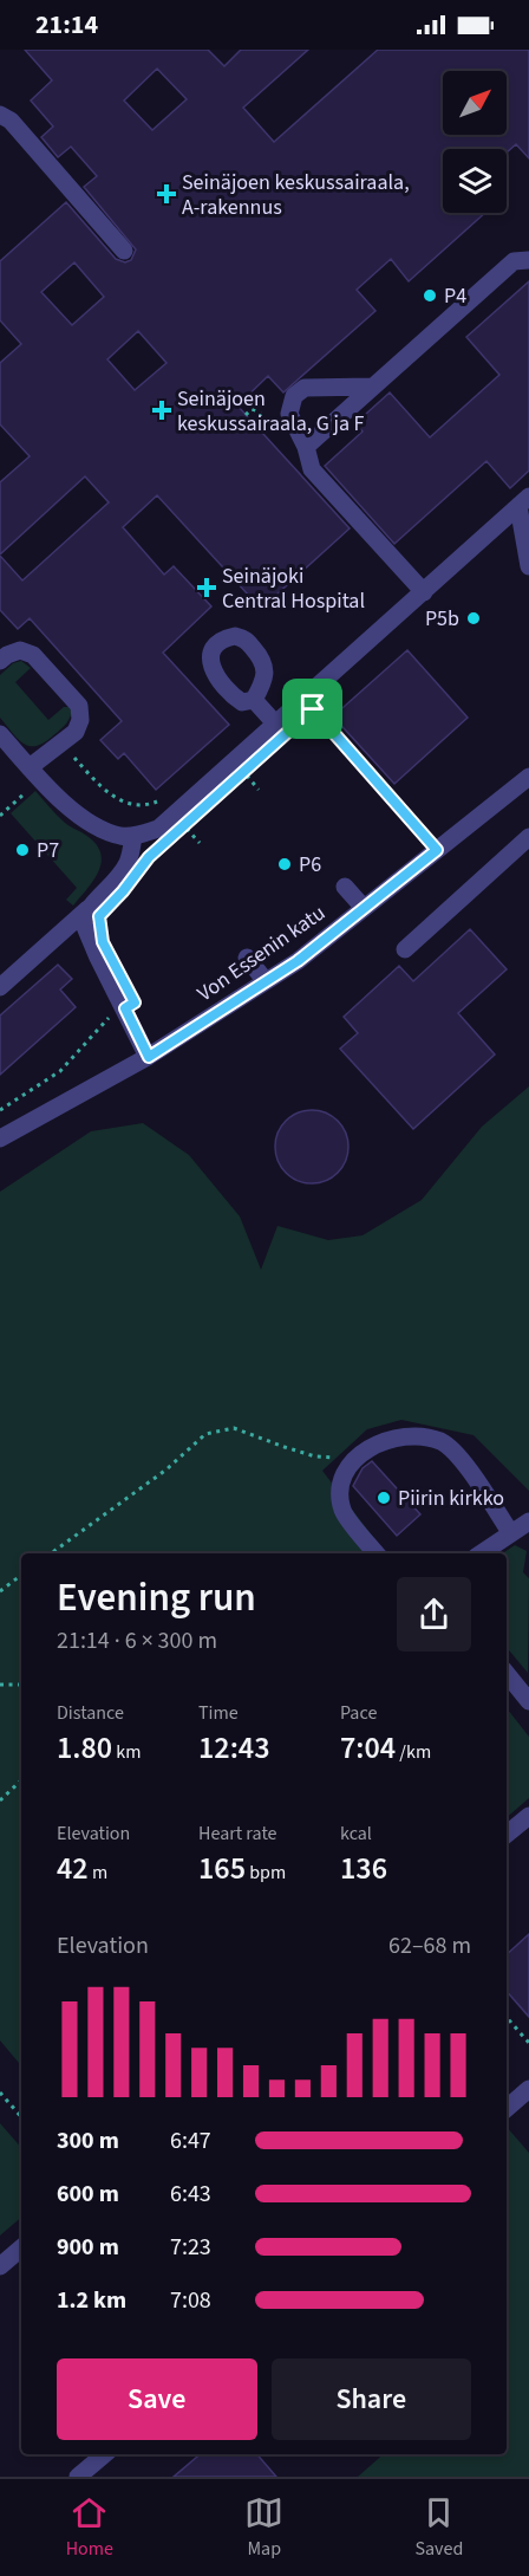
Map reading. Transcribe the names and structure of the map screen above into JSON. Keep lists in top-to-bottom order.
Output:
{
  "streets": {
    "street": ["Von Essenin katu"]
  },
  "places": {
    "health": ["Seinäjoen keskussairaala, A-rakennus", "Seinäjoen keskussairaala, G ja F", "Seinäjoki Central Hospital"],
    "other": [
      "P4",
      "P5b",
      "P7",
      "P6",
      "Piirin kirkko"
    ]
  },
  "north": "top right",
  "page": {
    "status": "21:14",
    "heading": ["Evening run", "21:14 · 6 × 300 m"],
    "stats": [
      ["Distance", "1.80 km"],
      ["Time", "12:43"],
      ["Pace", "7:04 /km"],
      ["Elevation", "42 m"],
      ["Heart rate", "165 bpm"],
      ["kcal", "136"]
    ],
    "chart": ["Elevation", "62–68 m"],
    "list": [
      {
        "name": "300 m",
        "note": "6:47"
      },
      {
        "name": "600 m",
        "note": "6:43"
      },
      {
        "name": "900 m",
        "note": "7:23"
      },
      {
        "name": "1.2 km",
        "note": "7:08"
      }
    ],
    "buttons": ["Save", "Share"],
    "tabs": ["Home", "Map", "Saved"]
  }
}
